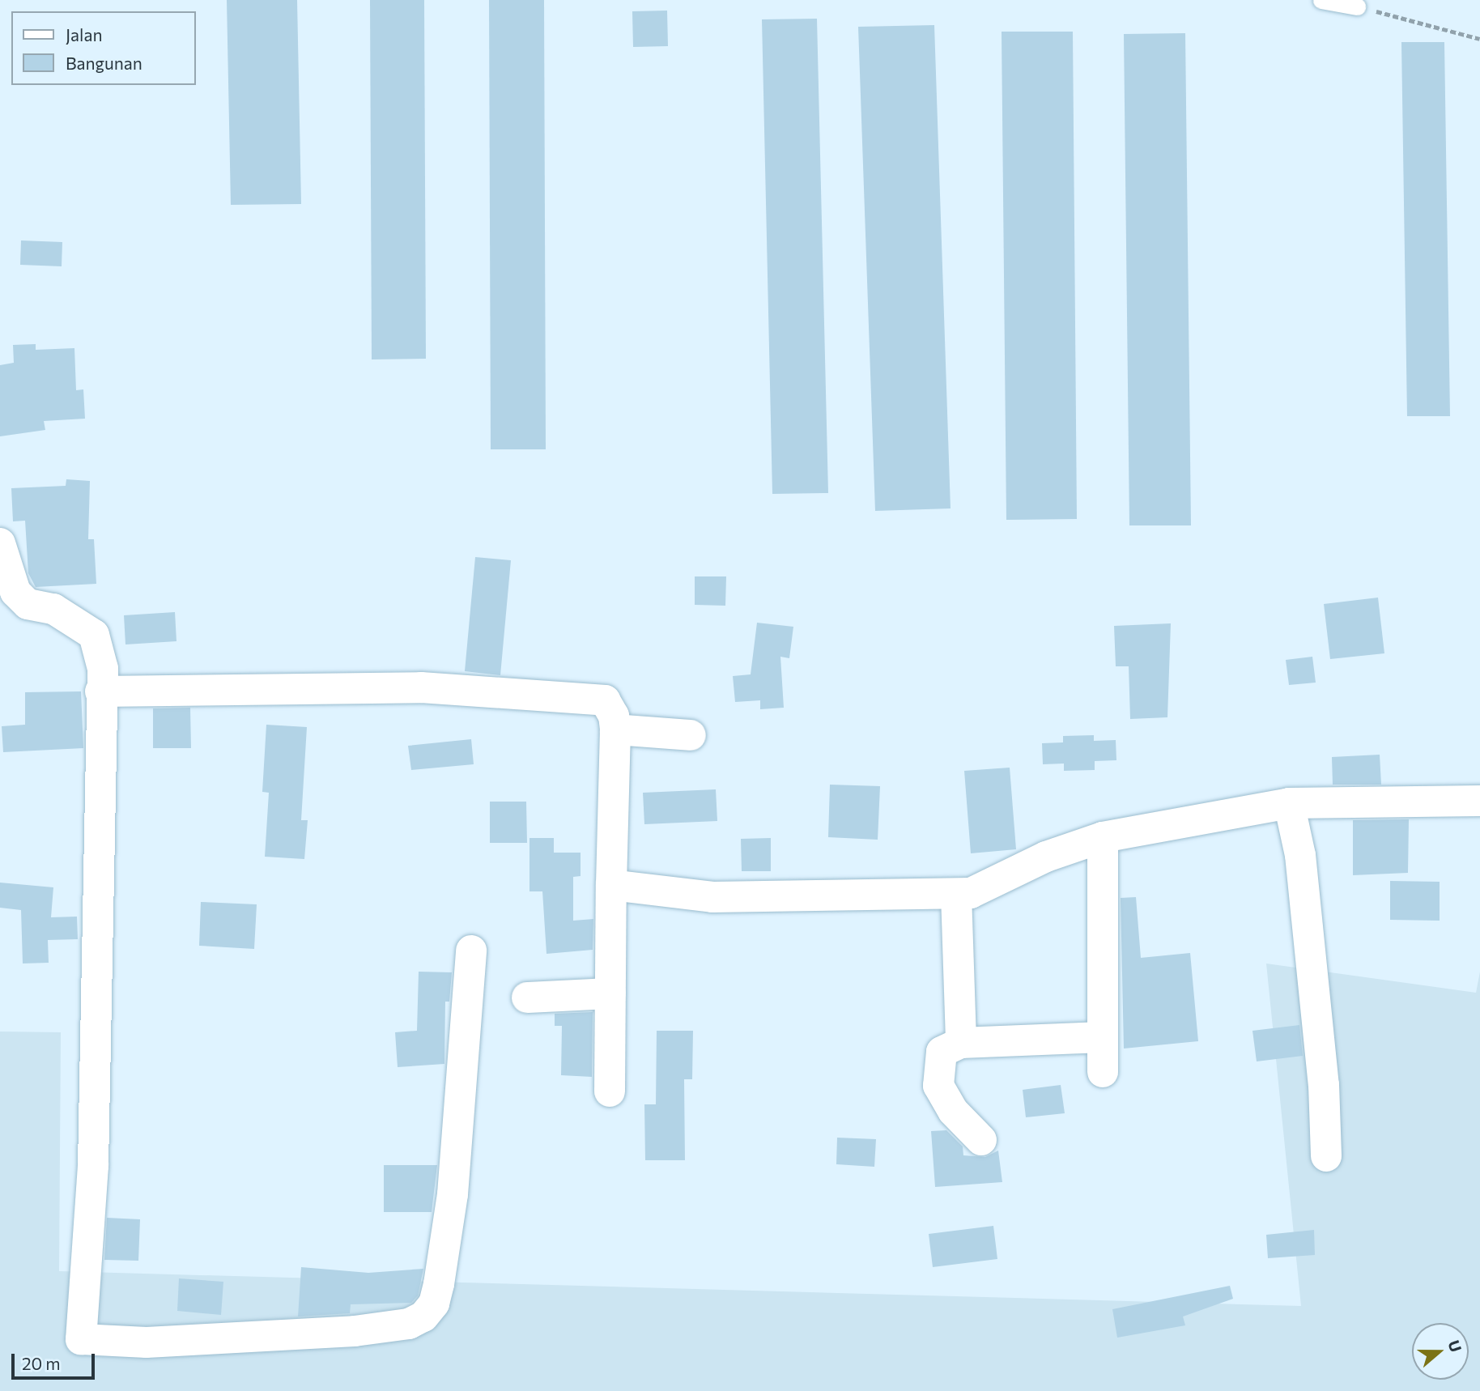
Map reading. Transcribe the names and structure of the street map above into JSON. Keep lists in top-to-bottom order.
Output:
{
  "legend": ["Jalan", "Bangunan"],
  "scale_bar": "20 m",
  "north": "right"
}
